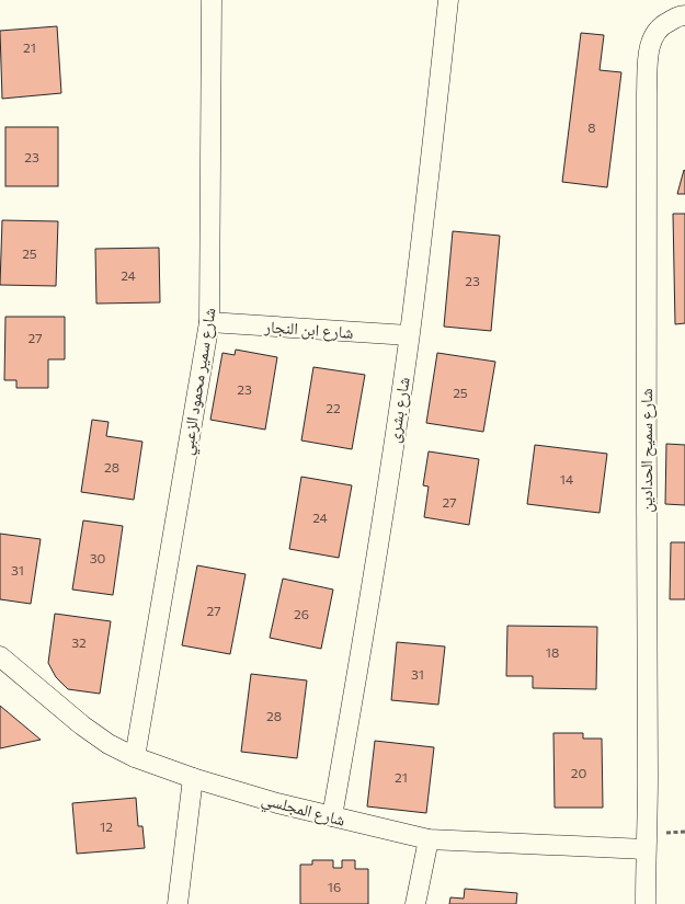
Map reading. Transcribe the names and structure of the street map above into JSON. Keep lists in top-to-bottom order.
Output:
{
  "streets": {
    "street": [
      "شارع ابن النجار",
      "شارع سمير محمود الزعبي",
      "شارع بشرى",
      "شارع سميح الحدادين",
      "شارع المجلسي"
    ]
  },
  "crossings": [
    ["شارع ابن النجار", "شارع سمير محمود الزعبي"],
    ["شارع ابن النجار", "شارع بشرى"],
    ["شارع سمير محمود الزعبي", "شارع المجلسي"],
    ["شارع بشرى", "شارع المجلسي"],
    ["شارع سميح الحدادين", "شارع المجلسي"]
  ],
  "house_numbers": [
    "21",
    "8",
    "23",
    "25",
    "24",
    "23",
    "27",
    "23",
    "25",
    "22",
    "28",
    "14",
    "27",
    "24",
    "30",
    "31",
    "27",
    "26",
    "32",
    "18",
    "31",
    "28",
    "20",
    "21",
    "12",
    "16"
  ]
}
